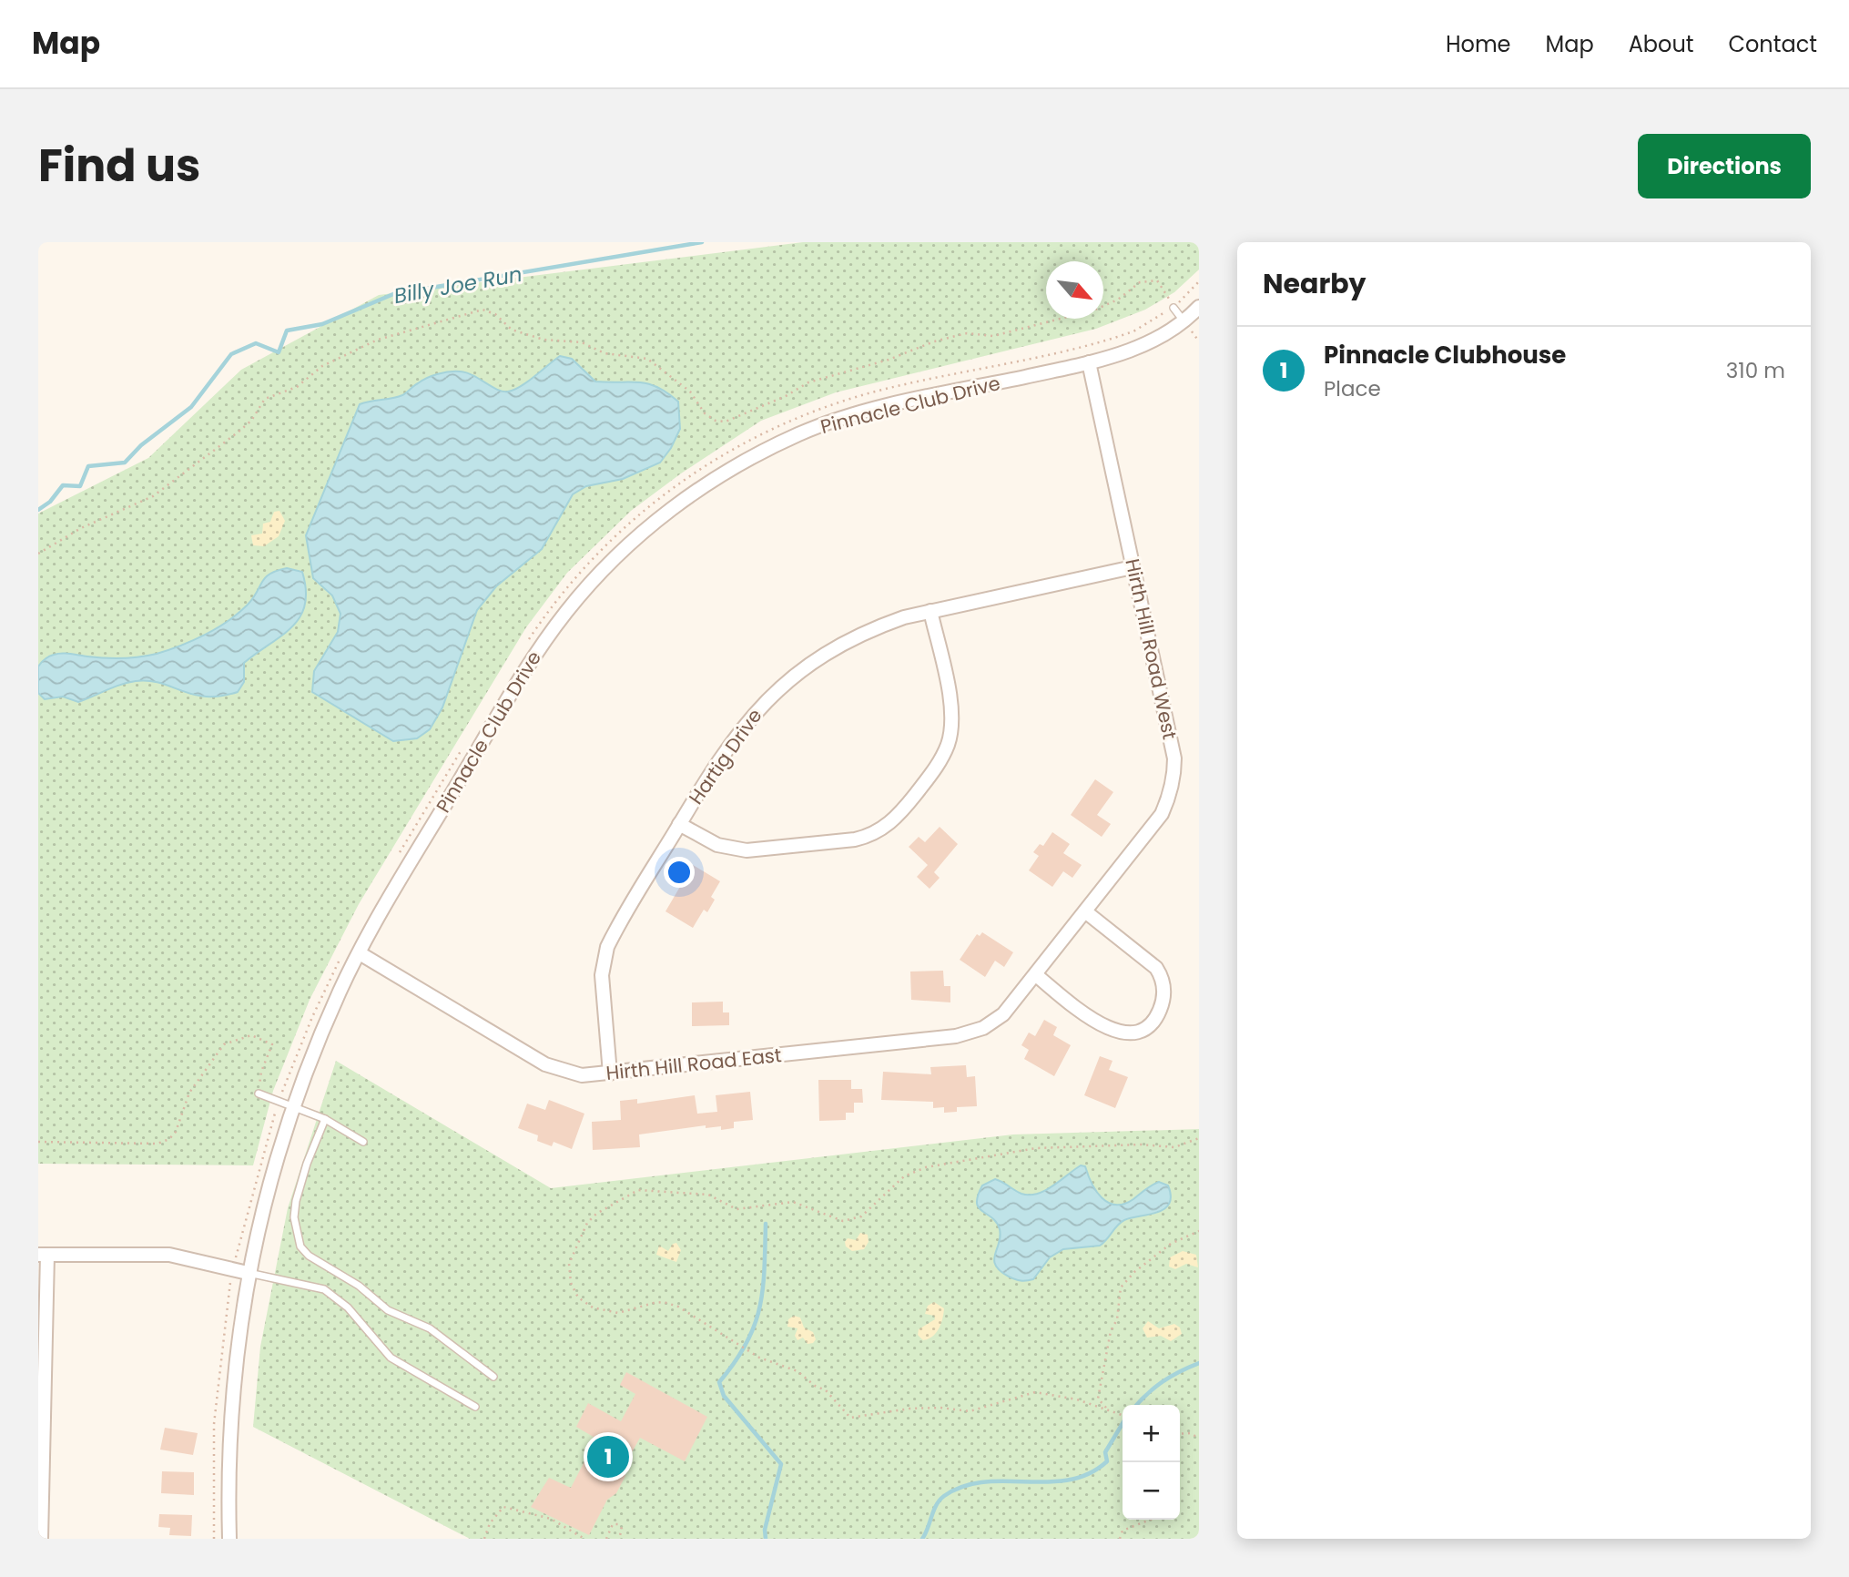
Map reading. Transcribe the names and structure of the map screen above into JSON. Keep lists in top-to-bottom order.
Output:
{
  "streets": {
    "street": [
      "Pinnacle Club Drive",
      "Hirth Hill Road West",
      "Hartig Drive",
      "Hirth Hill Road East"
    ]
  },
  "crossings": [
    ["Pinnacle Club Drive", "Hirth Hill Road West"],
    ["Pinnacle Club Drive", "Hirth Hill Road East"],
    ["Hirth Hill Road West", "Hartig Drive"],
    ["Hirth Hill Road West", "Hirth Hill Road East"],
    ["Hartig Drive", "Hirth Hill Road East"]
  ],
  "water": ["Billy Joe Run"],
  "north": "bottom right",
  "page": {
    "header": "Map",
    "nav": [
      "Home",
      "Map",
      "About",
      "Contact"
    ],
    "title": "Find us",
    "buttons": "Directions",
    "heading": "Nearby",
    "list": [
      {
        "mark": "1",
        "name": "Pinnacle Clubhouse",
        "note": "Place",
        "value": "310 m"
      }
    ],
    "map_buttons": ["+", "−"],
    "pins": "1"
  }
}
